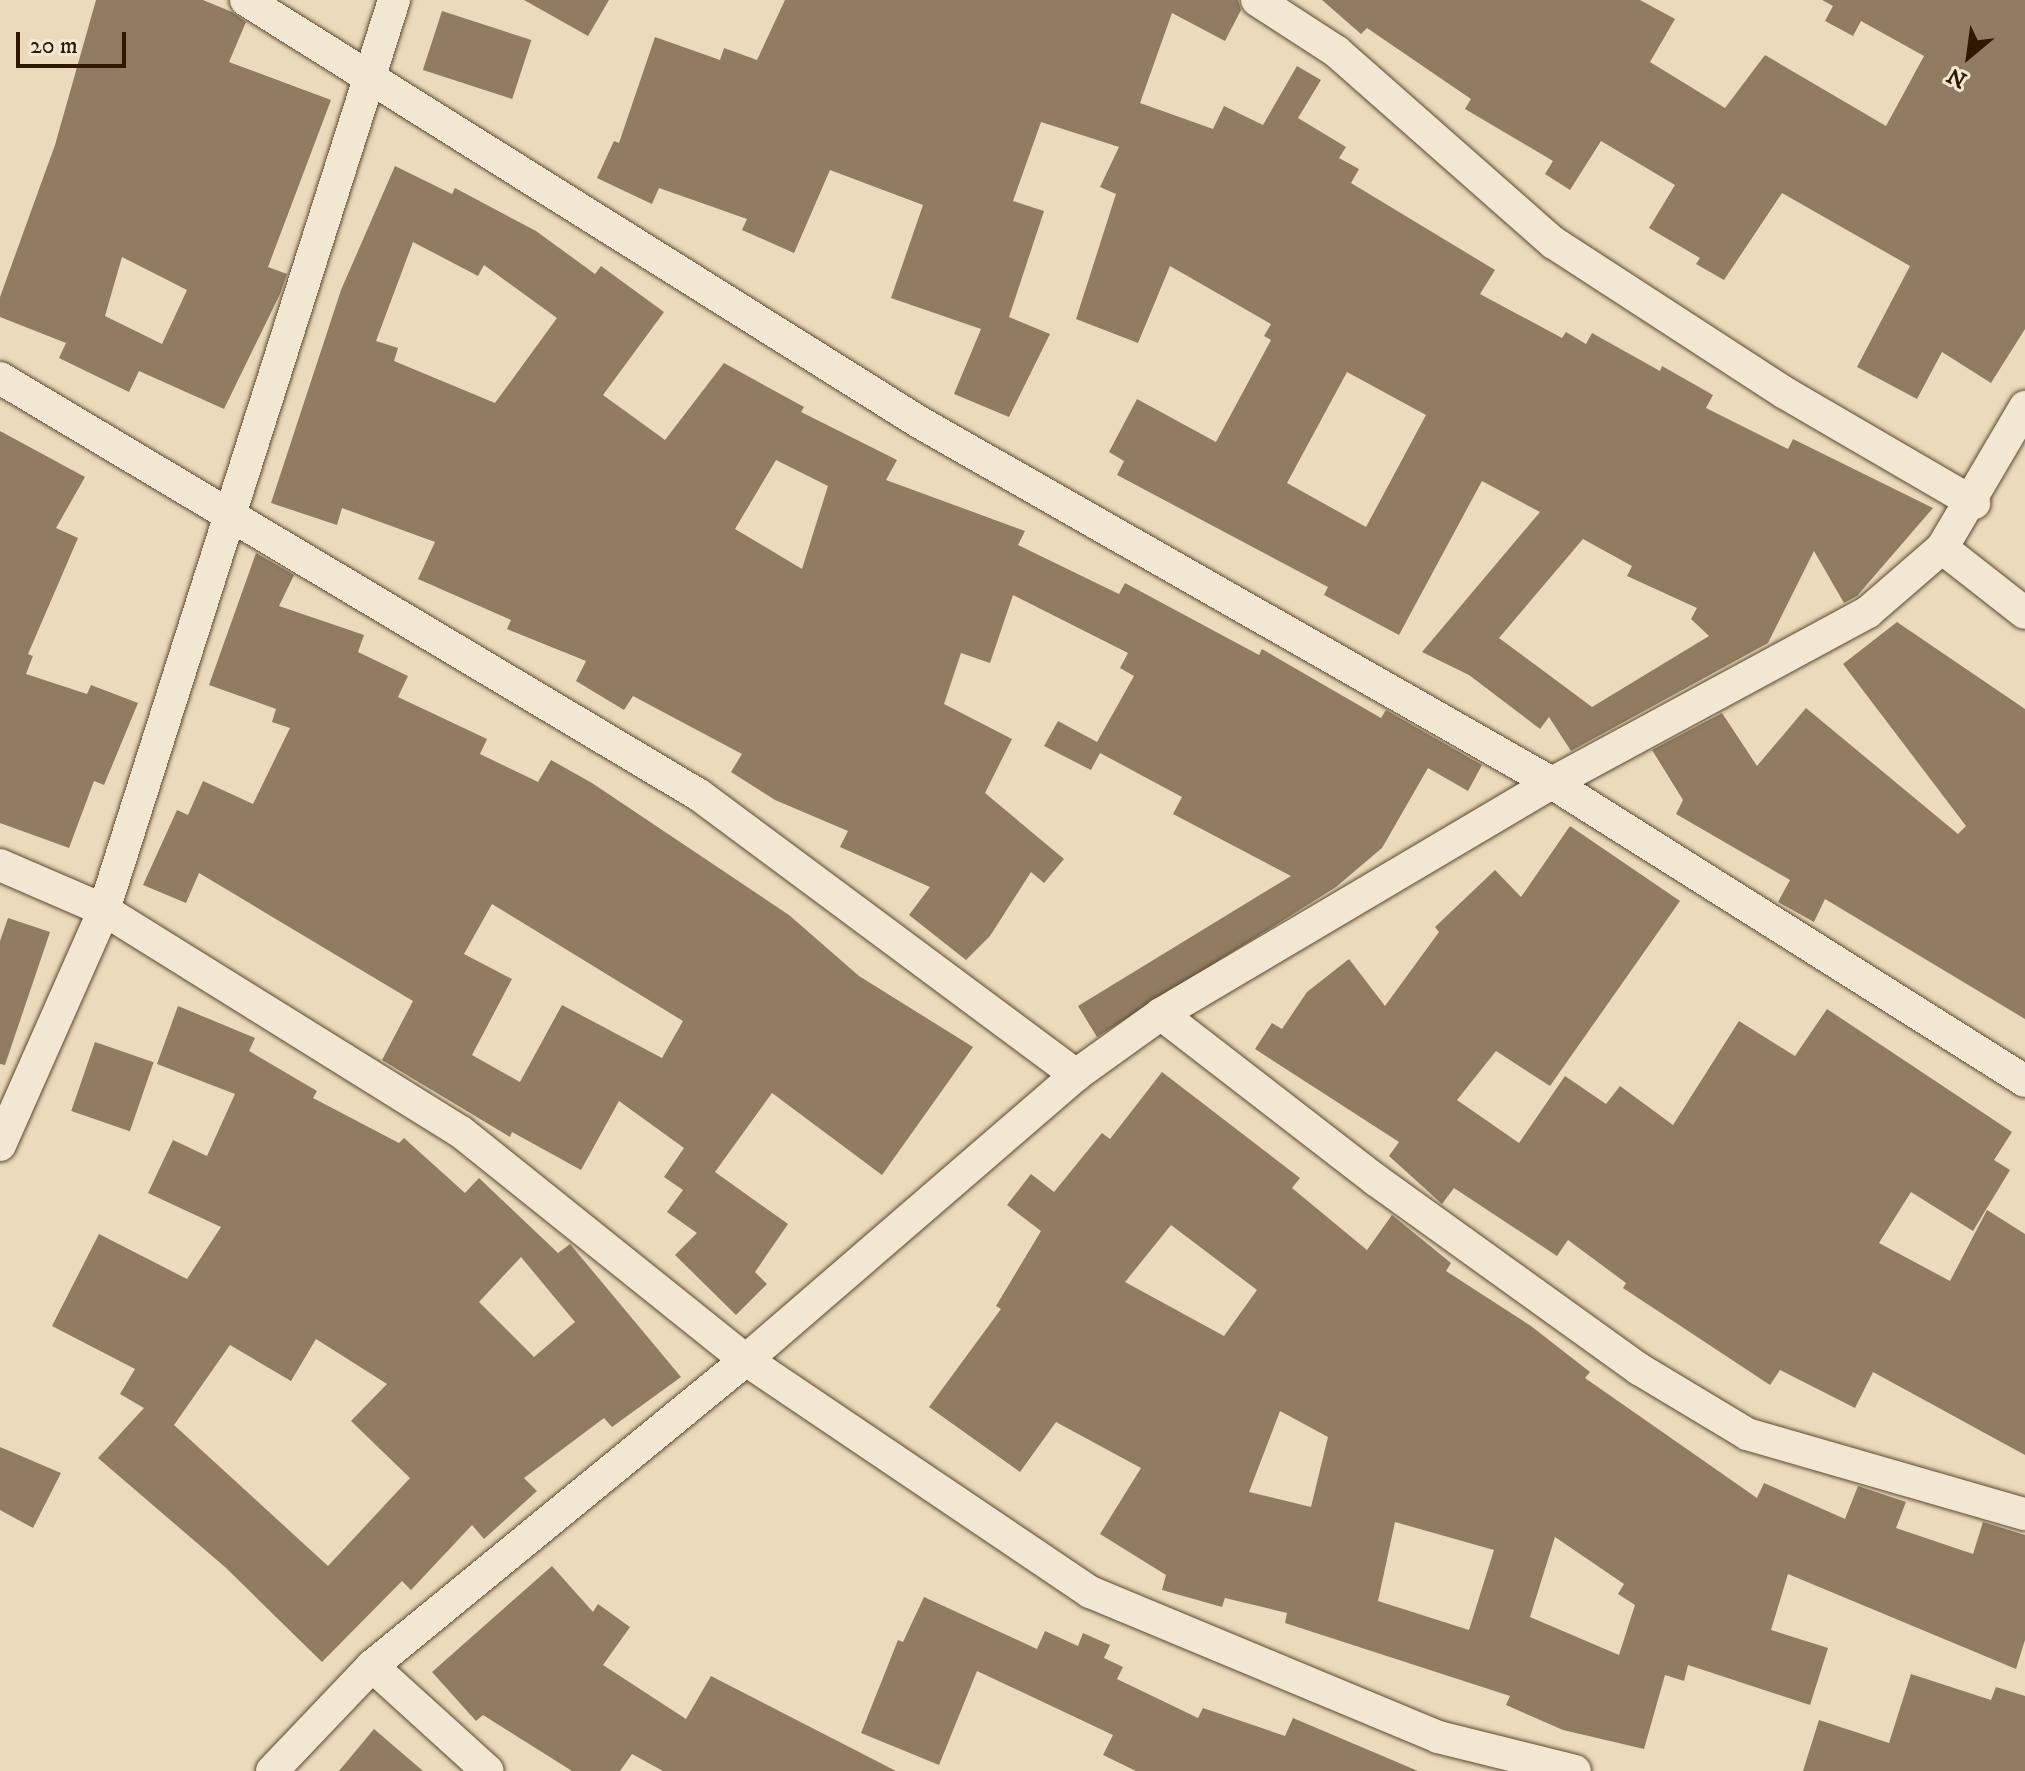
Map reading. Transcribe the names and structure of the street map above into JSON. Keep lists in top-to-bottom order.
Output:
{
  "scale_bar": "20 m",
  "north": "bottom left"
}
